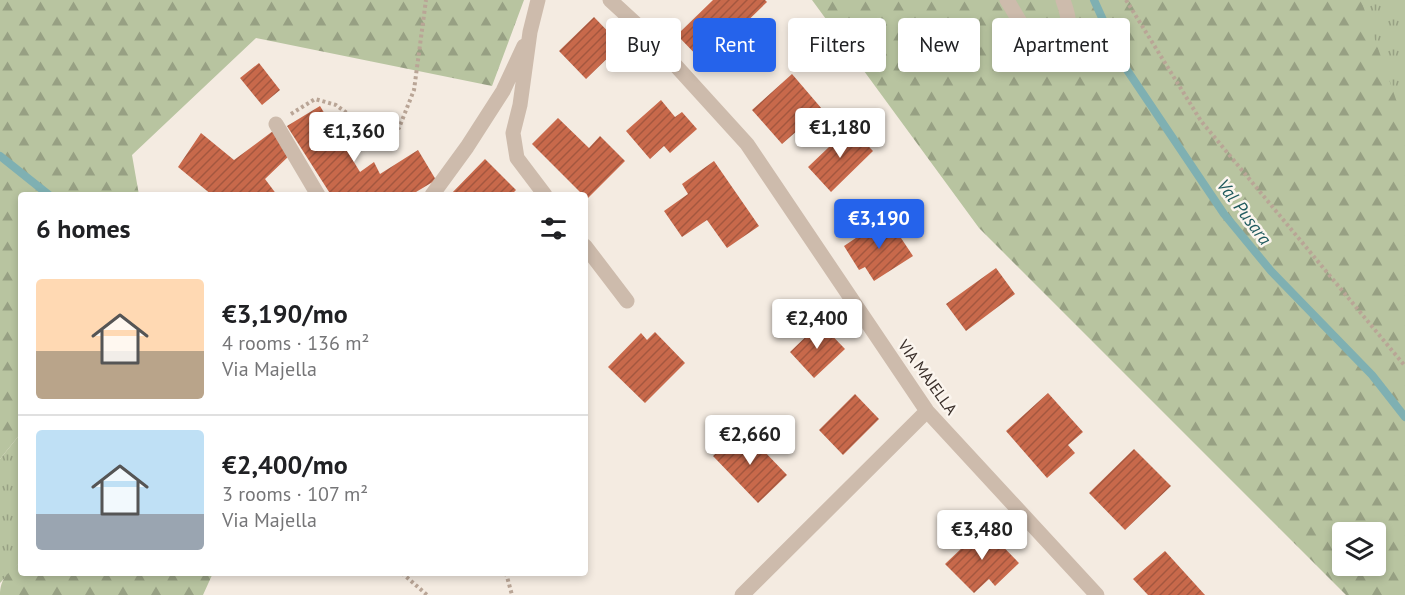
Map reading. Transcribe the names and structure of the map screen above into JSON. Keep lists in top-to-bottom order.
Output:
{
  "streets": {
    "street": ["VIA MAJELLA"]
  },
  "water": ["Val Pusara"],
  "page": {
    "chip": [
      "Buy",
      "Rent",
      "Filters",
      "New",
      "Apartment"
    ],
    "price": [
      "€1,180",
      "€1,360",
      "€3,190",
      "€2,400",
      "€2,660",
      "€3,480"
    ],
    "heading": "6 homes",
    "list": [
      {
        "name": "€3,190/mo",
        "note": "4 rooms · 136 m² · Via Majella"
      },
      {
        "name": "€2,400/mo",
        "note": "3 rooms · 107 m² · Via Majella"
      }
    ]
  }
}
